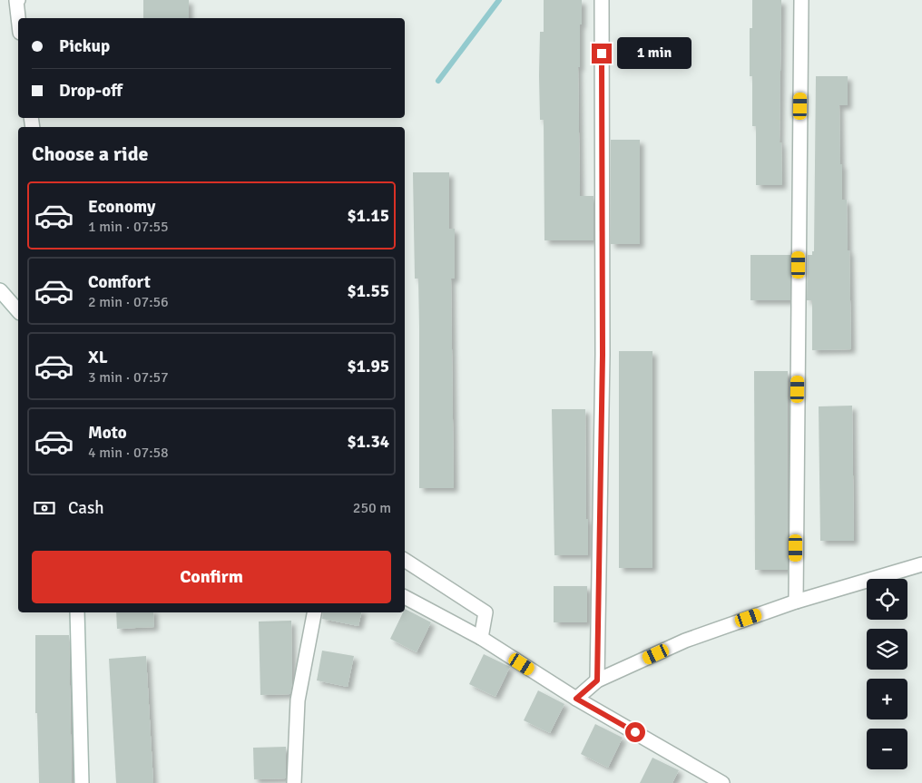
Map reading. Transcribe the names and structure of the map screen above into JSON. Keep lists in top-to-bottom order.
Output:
{
  "page": {
    "banner": ["Pickup", "Drop-off"],
    "bubble": "1 min",
    "heading": "Choose a ride",
    "list": [
      {
        "name": "Economy",
        "note": "1 min · 07:55",
        "value": "$1.15"
      },
      {
        "name": "Comfort",
        "note": "2 min · 07:56",
        "value": "$1.55"
      },
      {
        "name": "XL",
        "note": "3 min · 07:57",
        "value": "$1.95"
      },
      {
        "name": "Moto",
        "note": "4 min · 07:58",
        "value": "$1.34"
      }
    ],
    "pay": ["Cash", "250 m"],
    "buttons": "Confirm",
    "map_buttons": ["+", "−"]
  }
}
